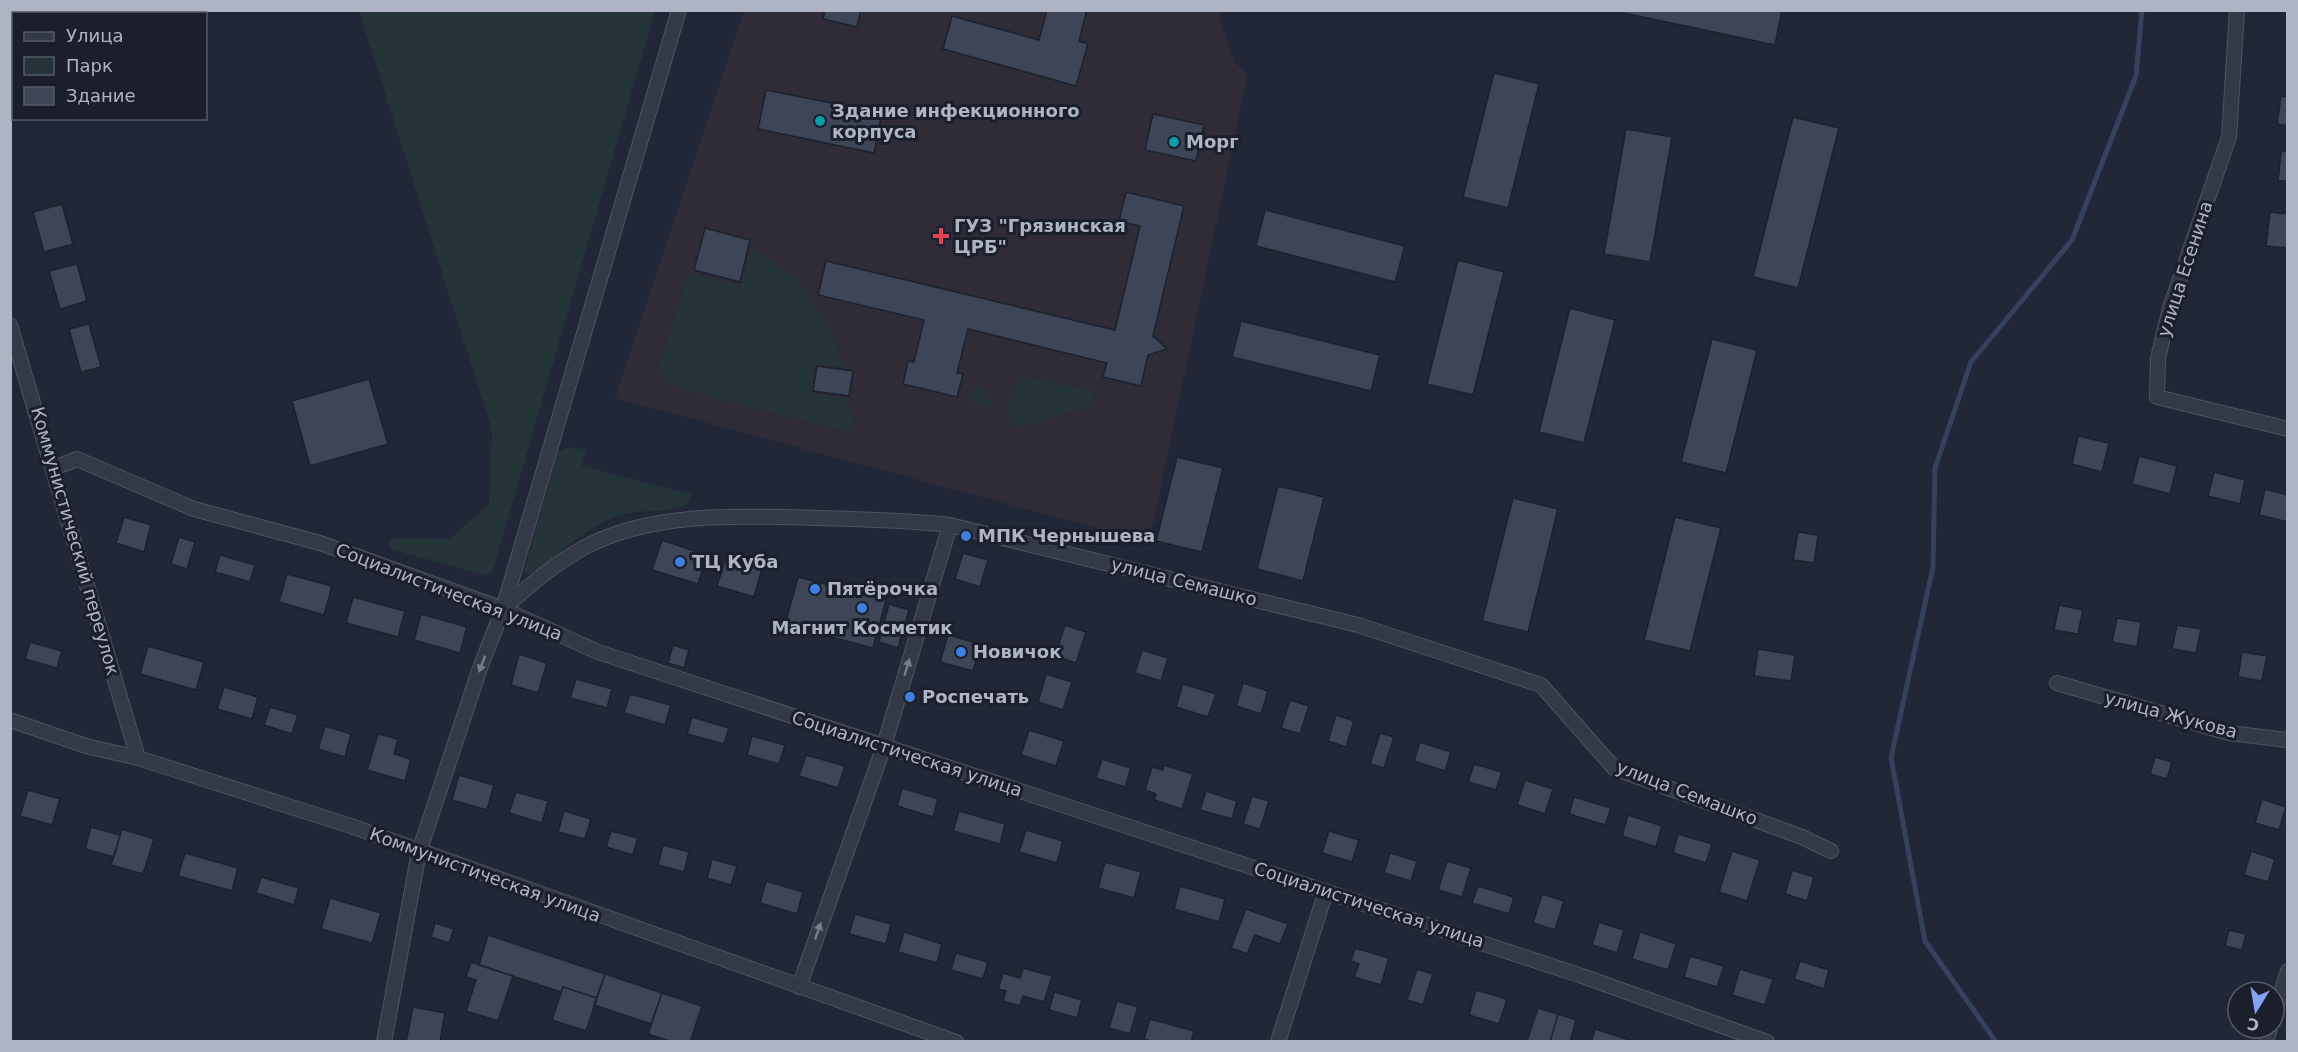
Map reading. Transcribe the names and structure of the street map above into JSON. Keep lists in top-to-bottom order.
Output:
{
  "streets": {
    "street": [
      "улица Есенина",
      "Коммунистический переулок",
      "улица Семашко",
      "Социалистическая улица",
      "улица Жукова",
      "Коммунистическая улица"
    ]
  },
  "crossings": [
    ["Коммунистический переулок", "Социалистическая улица"],
    ["Коммунистический переулок", "Коммунистическая улица"],
    ["улица Семашко", "Социалистическая улица"]
  ],
  "places": {
    "other": [
      "Здание инфекционного корпуса",
      "Морг",
      "МПК Чернышева",
      "ТЦ Куба",
      "Пятёрочка",
      "Магнит Косметик",
      "Новичок",
      "Роспечать"
    ],
    "health": ["ГУЗ \"Грязинская ЦРБ\""]
  },
  "legend": ["Улица", "Парк", "Здание"],
  "north": "bottom"
}
